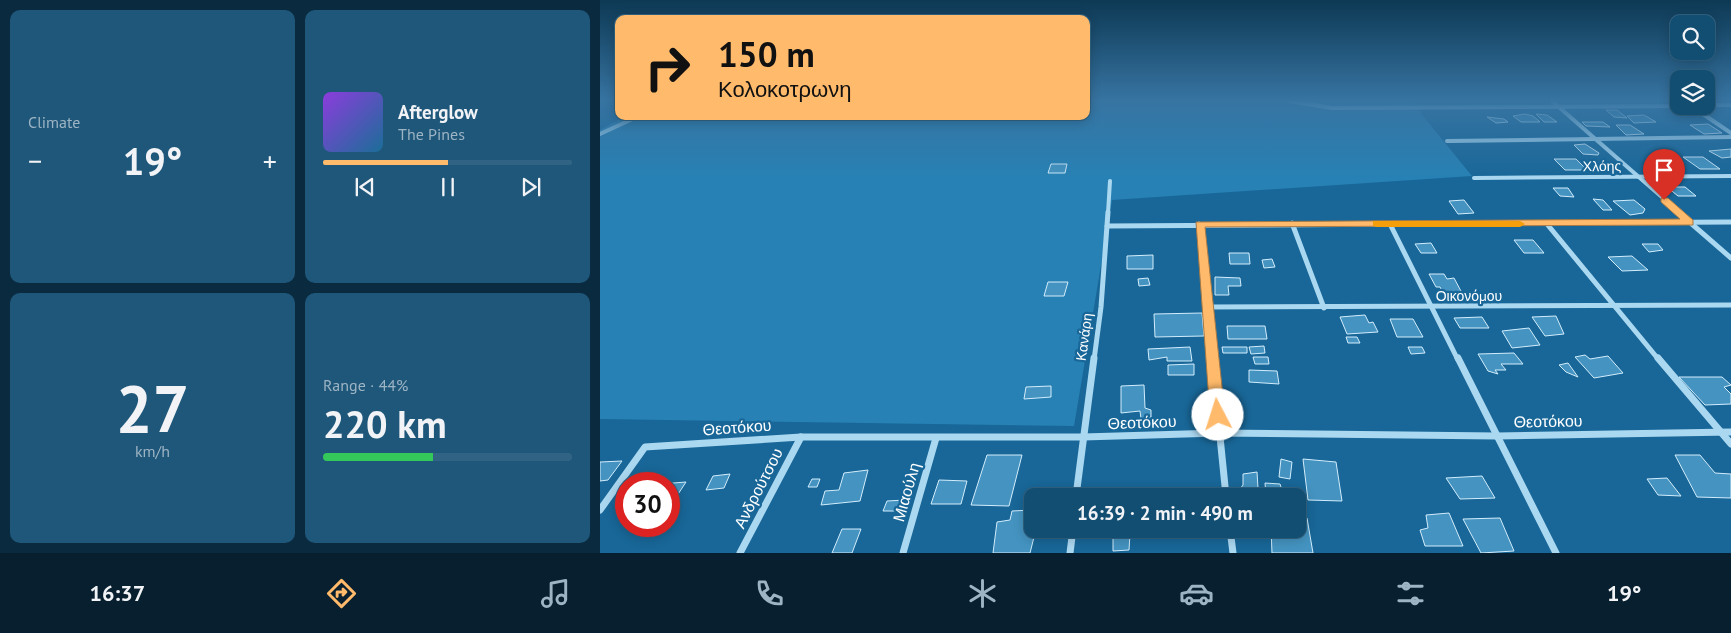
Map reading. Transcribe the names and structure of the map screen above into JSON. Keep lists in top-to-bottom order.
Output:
{
  "streets": {
    "street": [
      "Χλόης",
      "Οικονόμου",
      "Κανάρη",
      "Θεοτόκου",
      "Ανδρούτσου",
      "Μιαούλη"
    ]
  },
  "crossings": [
    ["Κανάρη", "Θεοτόκου"],
    ["Θεοτόκου", "Ανδρούτσου"],
    ["Θεοτόκου", "Μιαούλη"]
  ],
  "page": {
    "tile": [
      "Climate",
      ["27", "km/h"],
      ["Range · 44%", "220 km"]
    ],
    "turn": ["150 m", "Κολοκοτρωνη"],
    "song": ["Afterglow", "The Pines"],
    "heat": ["−", "19°", "+"],
    "limit": "30",
    "trip": "16:39 · 2 min · 490 m",
    "tabs": ["16:37", "19°"]
  }
}
